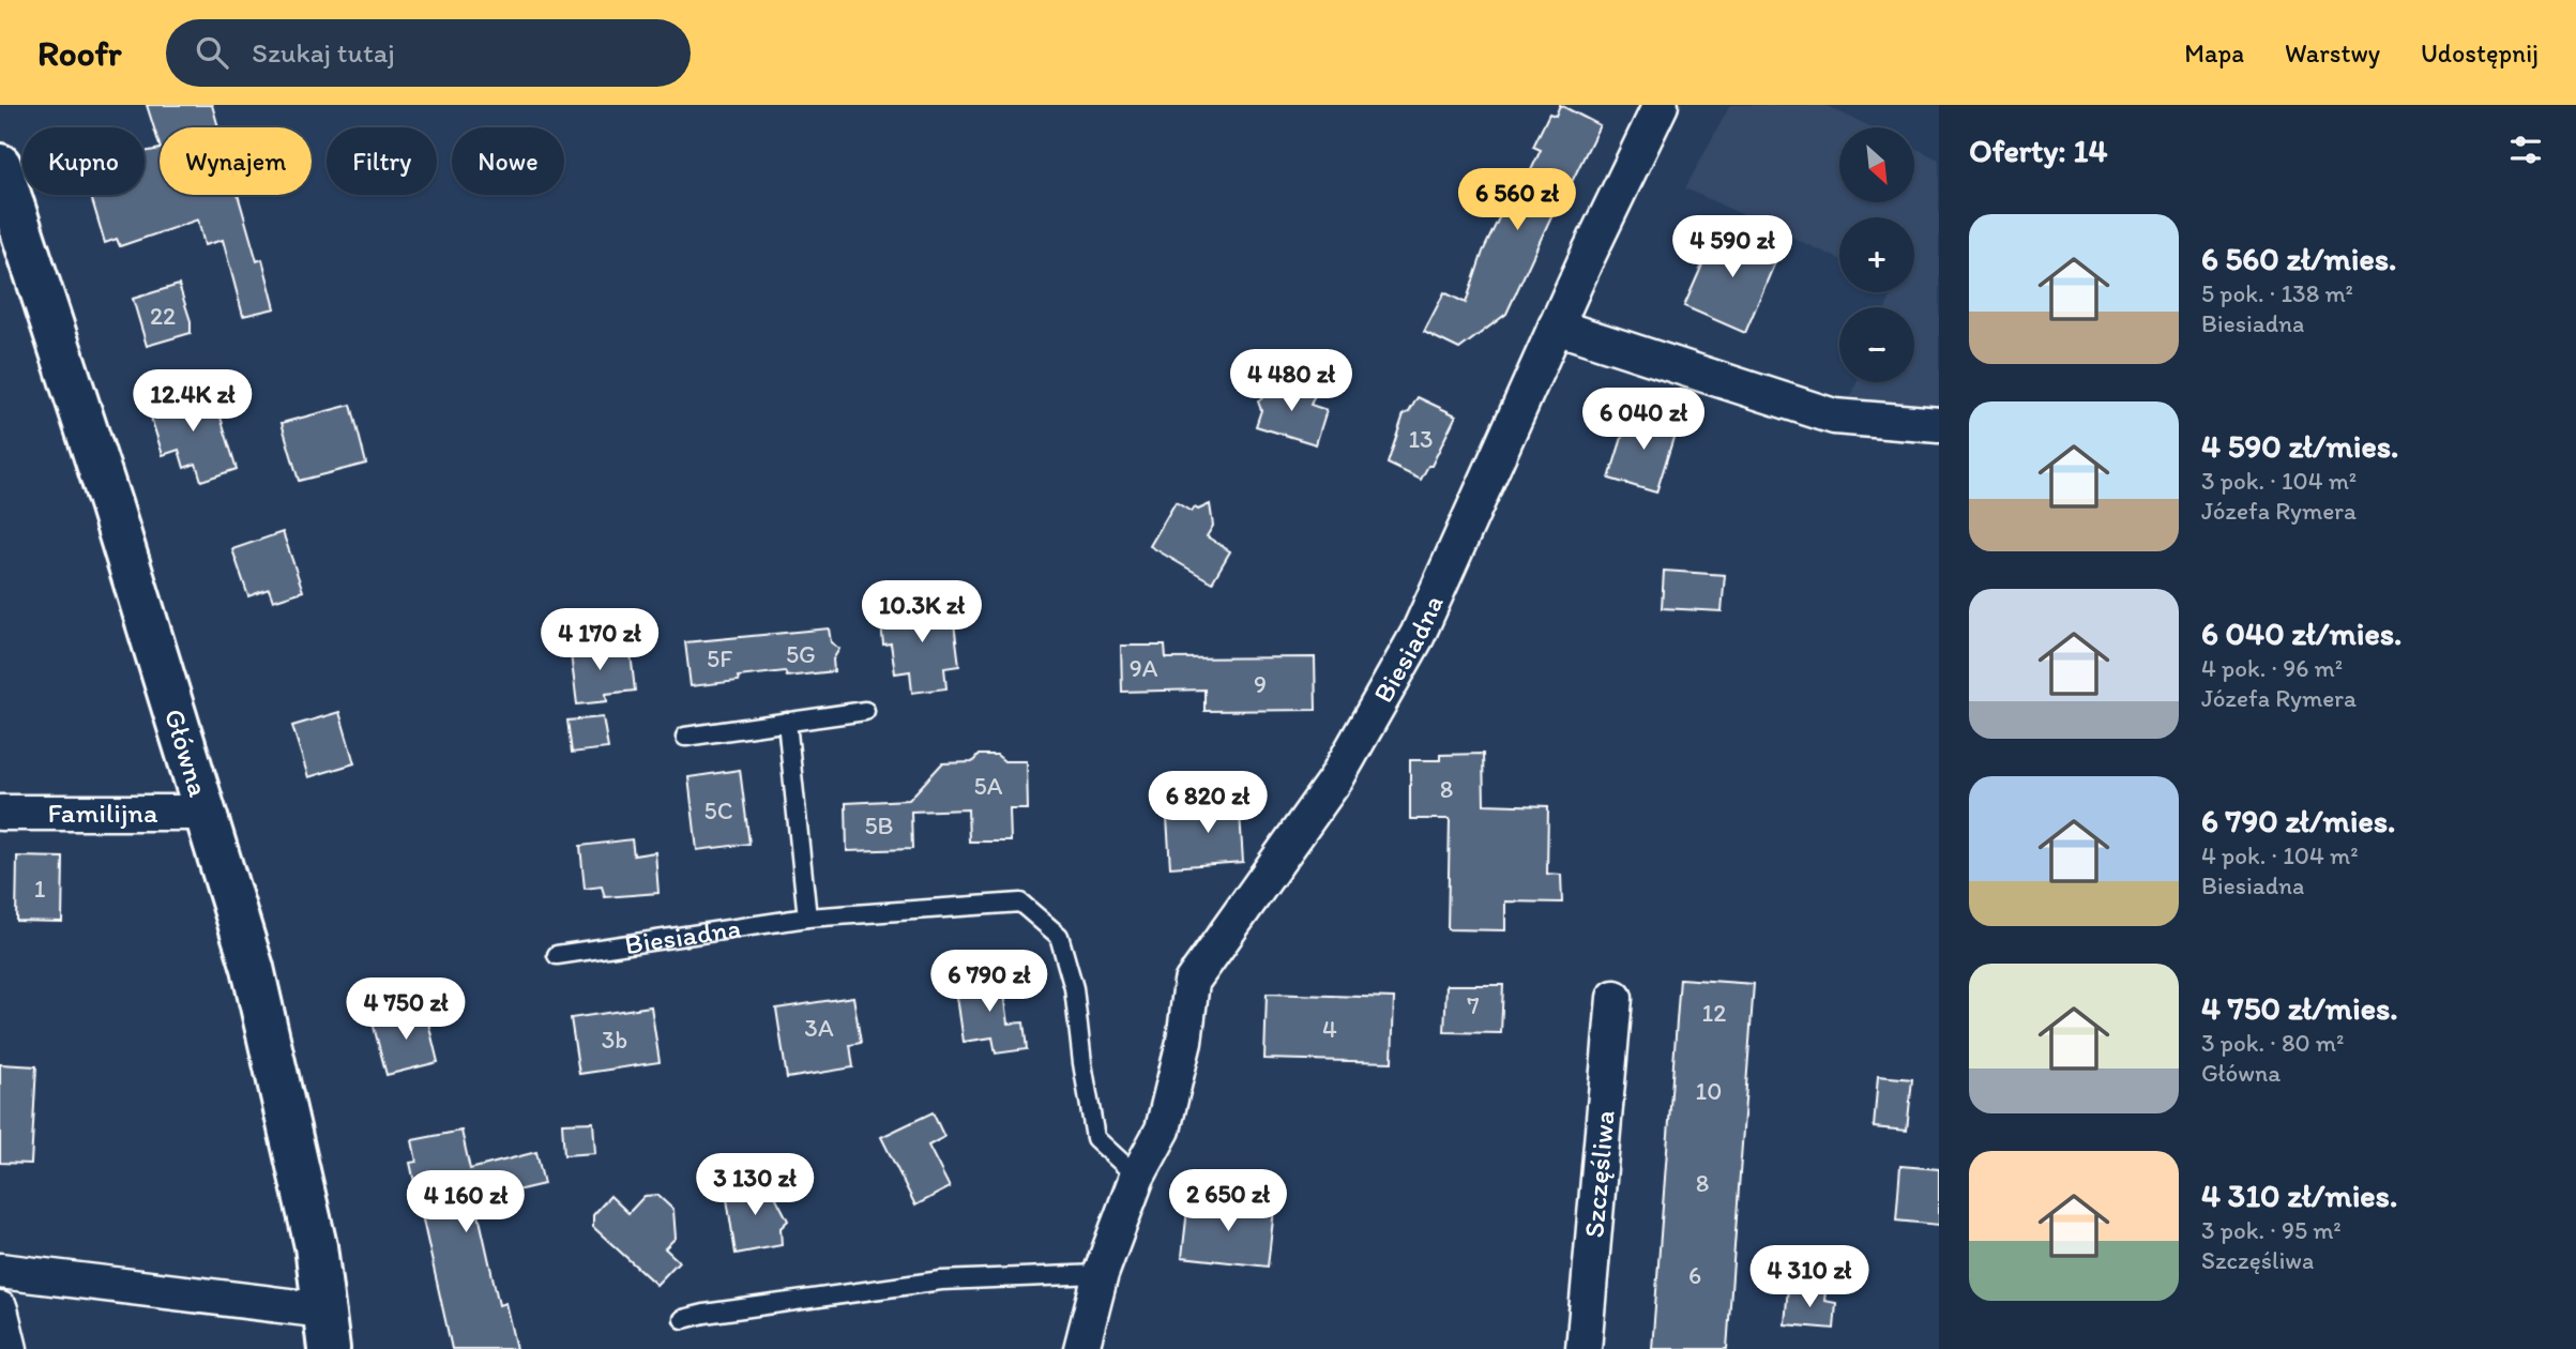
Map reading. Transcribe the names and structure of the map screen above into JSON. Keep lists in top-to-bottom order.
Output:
{
  "streets": {
    "street": [
      "Biesiadna",
      "Główna",
      "Familijna",
      "Szczęśliwa"
    ]
  },
  "crossings": [
    ["Główna", "Familijna"]
  ],
  "house_numbers": [
    "22",
    "13",
    "5G",
    "5F",
    "9A",
    "9",
    "5A",
    "8",
    "5C",
    "5B",
    "1",
    "7",
    "12",
    "3A",
    "4",
    "3b",
    "10",
    "8",
    "6"
  ],
  "north": "bottom right",
  "page": {
    "header": "Roofr",
    "search": "Szukaj tutaj",
    "nav": ["Mapa", "Warstwy", "Udostępnij"],
    "heading": "Oferty: 14",
    "map_buttons": ["+", "−"],
    "chip": [
      "Kupno",
      "Wynajem",
      "Filtry",
      "Nowe"
    ],
    "price": [
      "6 560 zł",
      "4 590 zł",
      "4 480 zł",
      "12.4K zł",
      "6 040 zł",
      "10.3K zł",
      "4 170 zł",
      "6 820 zł",
      "6 790 zł",
      "4 750 zł",
      "3 130 zł",
      "2 650 zł",
      "4 160 zł",
      "4 310 zł"
    ],
    "list": [
      {
        "name": "6 560 zł/mies.",
        "note": "5 pok. · 138 m² · Biesiadna"
      },
      {
        "name": "4 590 zł/mies.",
        "note": "3 pok. · 104 m² · Józefa Rymera"
      },
      {
        "name": "6 040 zł/mies.",
        "note": "4 pok. · 96 m² · Józefa Rymera"
      },
      {
        "name": "6 790 zł/mies.",
        "note": "4 pok. · 104 m² · Biesiadna"
      },
      {
        "name": "4 750 zł/mies.",
        "note": "3 pok. · 80 m² · Główna"
      },
      {
        "name": "4 310 zł/mies.",
        "note": "3 pok. · 95 m² · Szczęśliwa"
      }
    ]
  }
}
